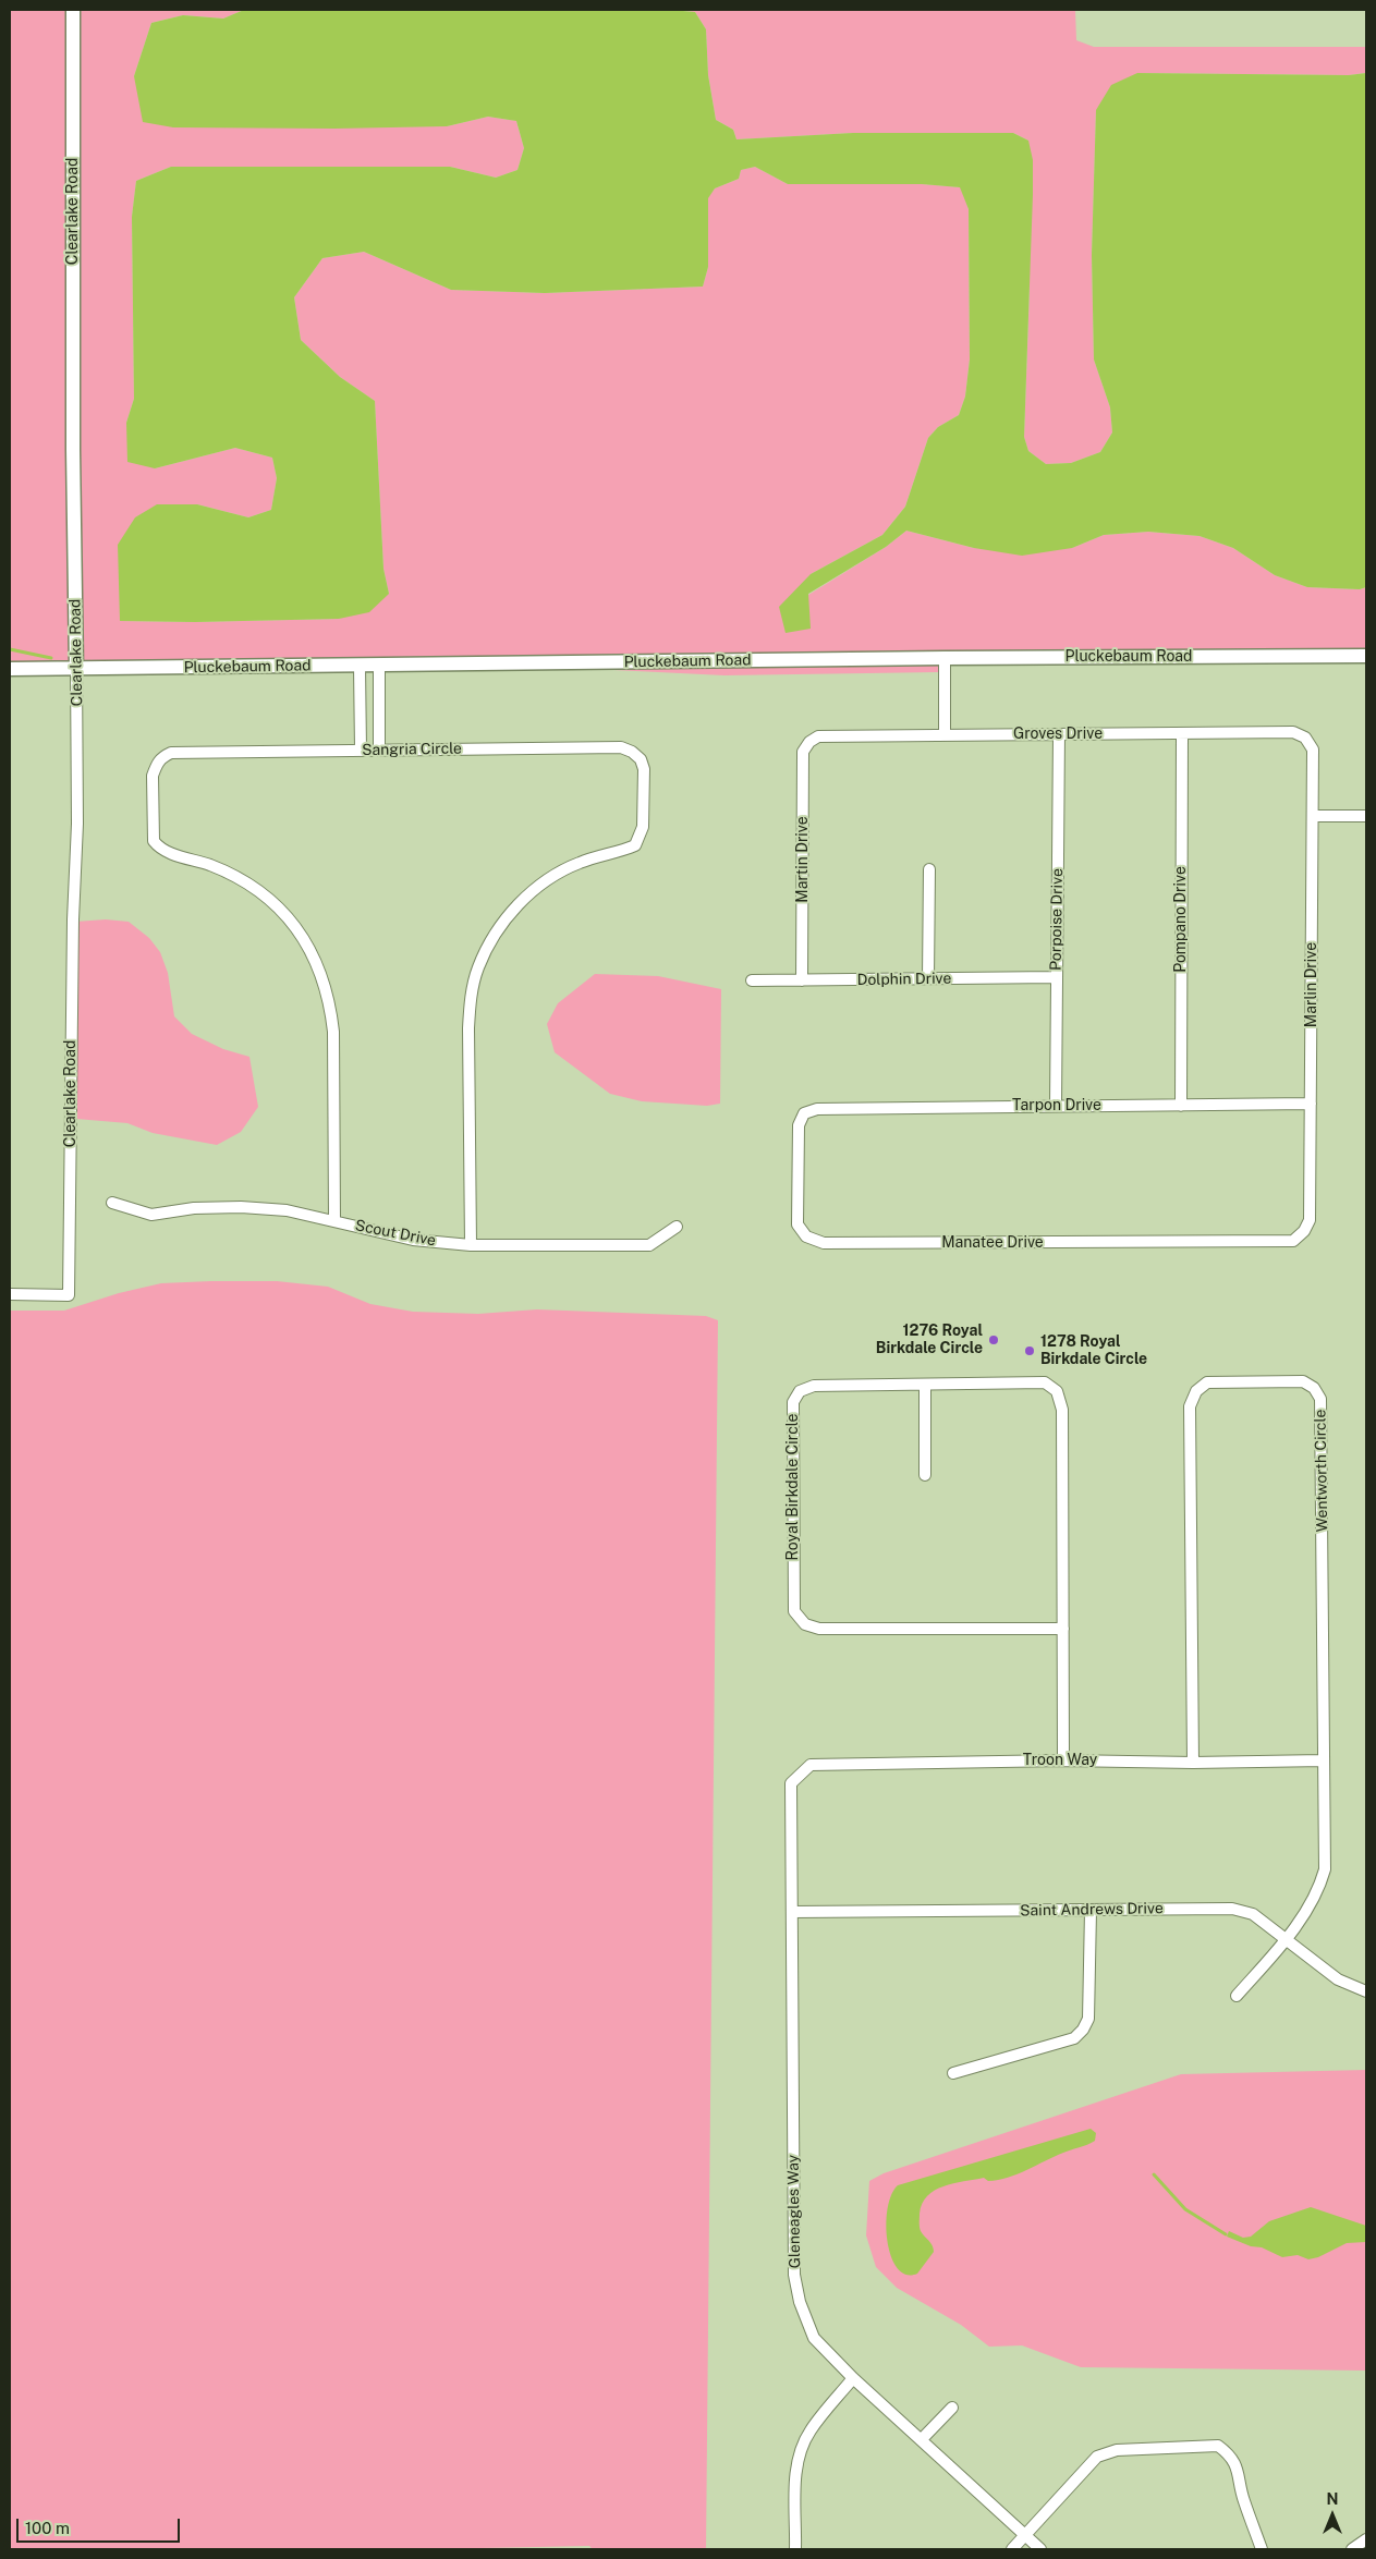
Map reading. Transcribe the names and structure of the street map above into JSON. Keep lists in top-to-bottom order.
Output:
{
  "streets": {
    "street": [
      "Clearlake Road",
      "Pluckebaum Road",
      "Groves Drive",
      "Sangria Circle",
      "Martin Drive",
      "Porpoise Drive",
      "Pompano Drive",
      "Dolphin Drive",
      "Marlin Drive",
      "Tarpon Drive",
      "Scout Drive",
      "Manatee Drive",
      "Wentworth Circle",
      "Royal Birkdale Circle",
      "Troon Way",
      "Saint Andrews Drive",
      "Gleneagles Way"
    ]
  },
  "crossings": [
    ["Clearlake Road", "Pluckebaum Road"],
    ["Groves Drive", "Martin Drive"],
    ["Groves Drive", "Porpoise Drive"],
    ["Groves Drive", "Pompano Drive"],
    ["Groves Drive", "Marlin Drive"],
    ["Sangria Circle", "Scout Drive"],
    ["Martin Drive", "Dolphin Drive"],
    ["Porpoise Drive", "Dolphin Drive"],
    ["Porpoise Drive", "Tarpon Drive"],
    ["Pompano Drive", "Tarpon Drive"],
    ["Marlin Drive", "Tarpon Drive"],
    ["Marlin Drive", "Manatee Drive"],
    ["Tarpon Drive", "Manatee Drive"],
    ["Wentworth Circle", "Troon Way"],
    ["Wentworth Circle", "Saint Andrews Drive"],
    ["Royal Birkdale Circle", "Troon Way"],
    ["Troon Way", "Gleneagles Way"],
    ["Saint Andrews Drive", "Gleneagles Way"]
  ],
  "places": ["1276 Royal Birkdale Circle", "1278 Royal Birkdale Circle"],
  "scale_bar": "100 m",
  "north": "top"
}
